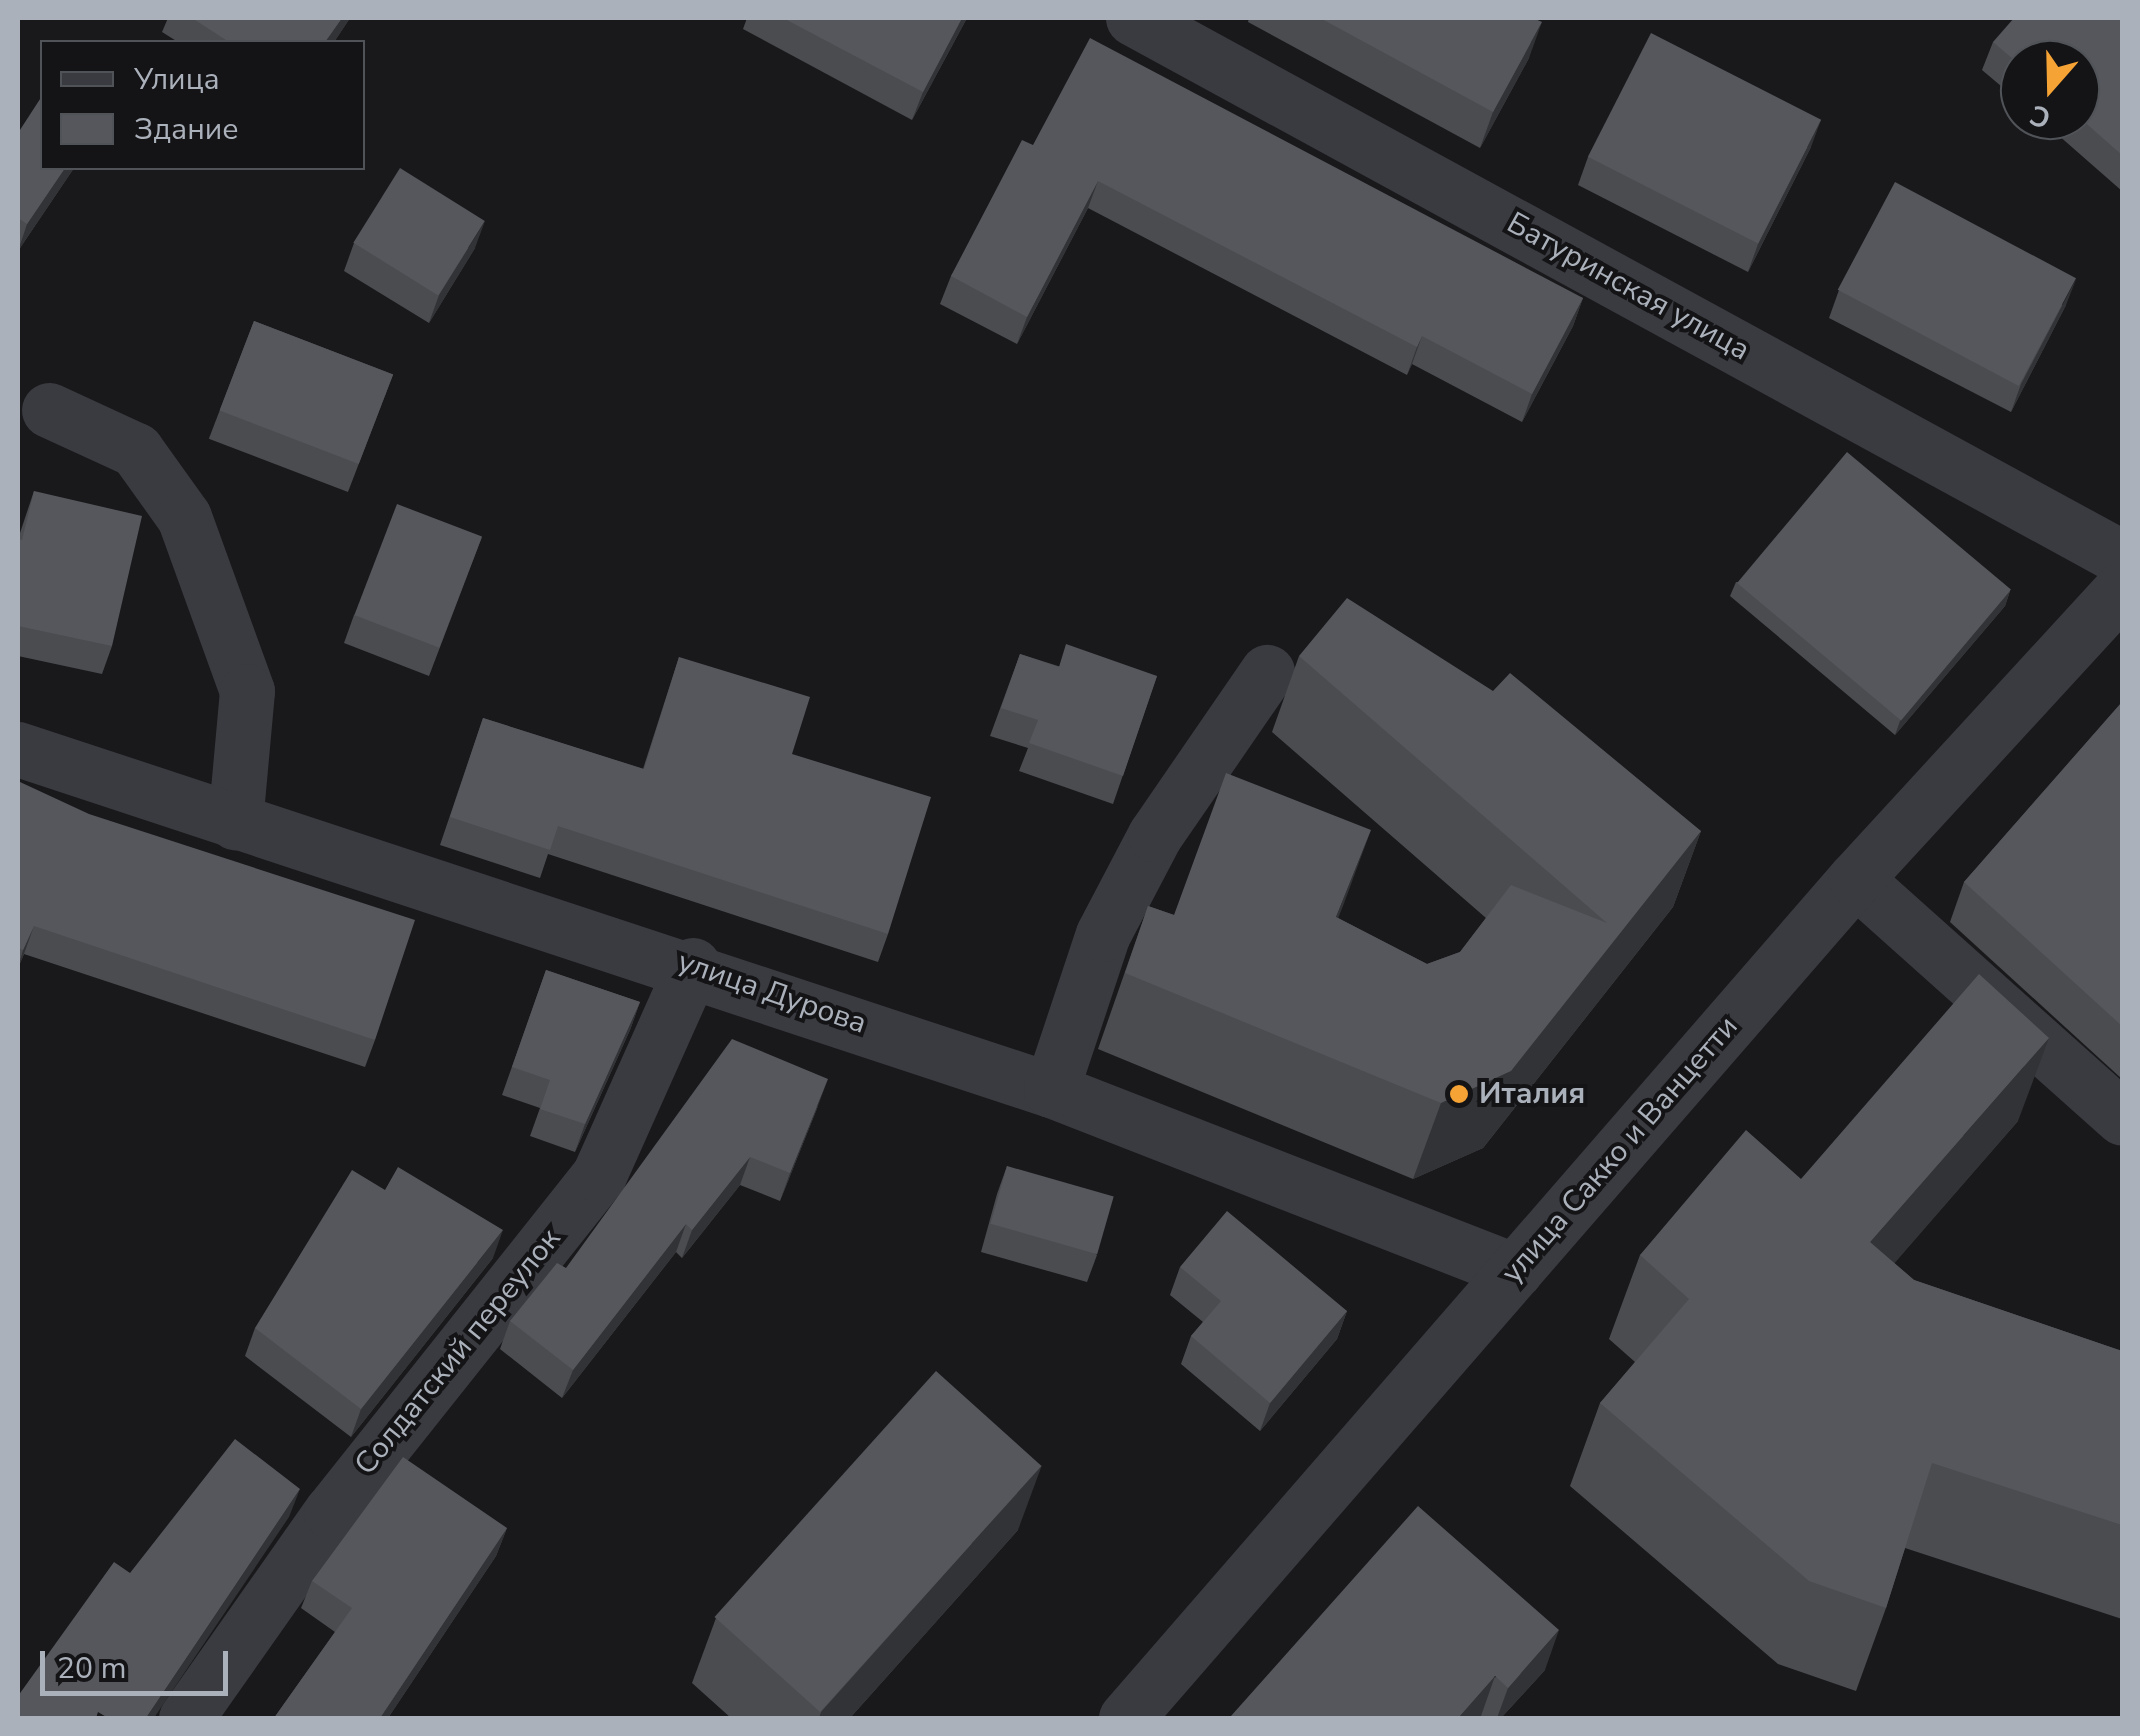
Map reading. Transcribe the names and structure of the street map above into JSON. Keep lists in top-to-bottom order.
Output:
{
  "streets": {
    "street": [
      "Батуринская улица",
      "улица Дурова",
      "улица Сакко и Ванцетти",
      "Солдатский переулок"
    ]
  },
  "crossings": [
    ["улица Дурова", "улица Сакко и Ванцетти"],
    ["улица Дурова", "Солдатский переулок"]
  ],
  "places": ["Италия"],
  "legend": ["Улица", "Здание"],
  "scale_bar": "20 m",
  "north": "bottom"
}
